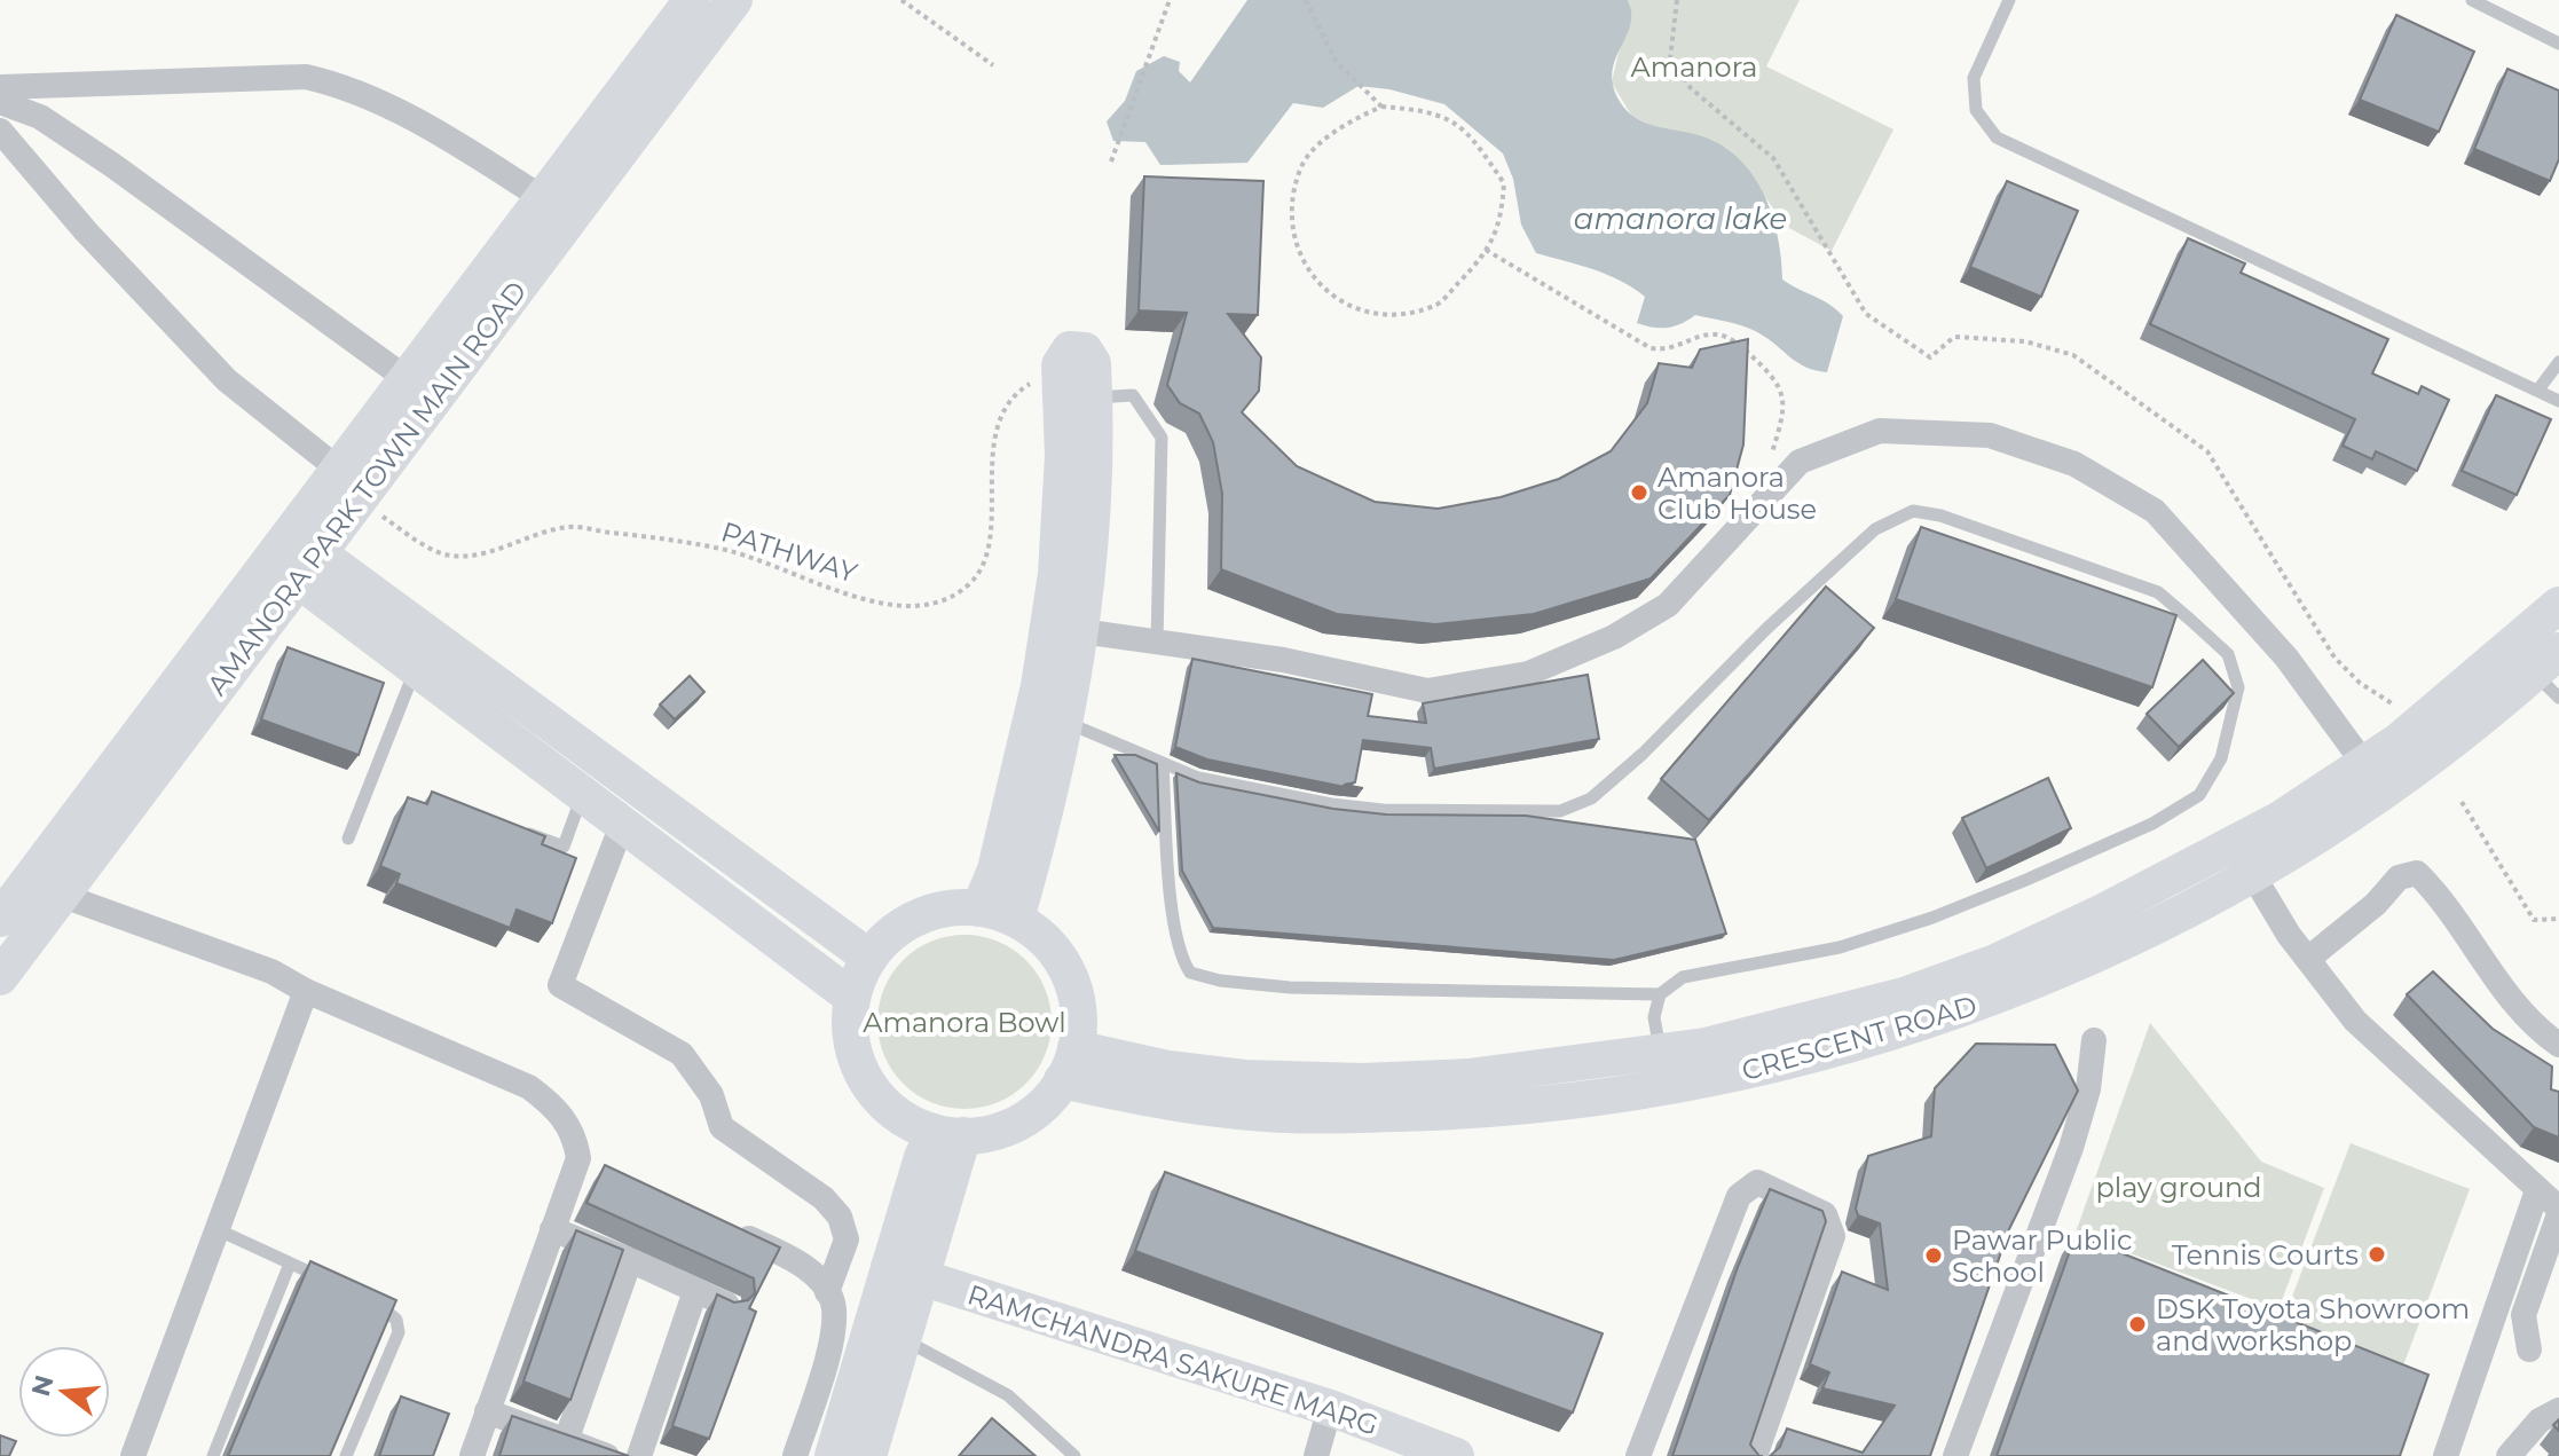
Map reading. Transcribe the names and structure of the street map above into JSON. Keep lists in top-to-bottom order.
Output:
{
  "streets": {
    "main road": ["AMANORA PARK TOWN MAIN ROAD", "CRESCENT ROAD", "RAMCHANDRA SAKURE MARG"],
    "path": ["PATHWAY"]
  },
  "crossings": [
    ["AMANORA PARK TOWN MAIN ROAD", "PATHWAY"]
  ],
  "water": ["amanora lake"],
  "parks": ["Amanora", "Amanora Bowl", "play ground"],
  "places": [
    "Amanora Club House",
    "Tennis Courts",
    "Pawar Public School",
    "DSK Toyota Showroom and workshop"
  ],
  "north": "left"
}
